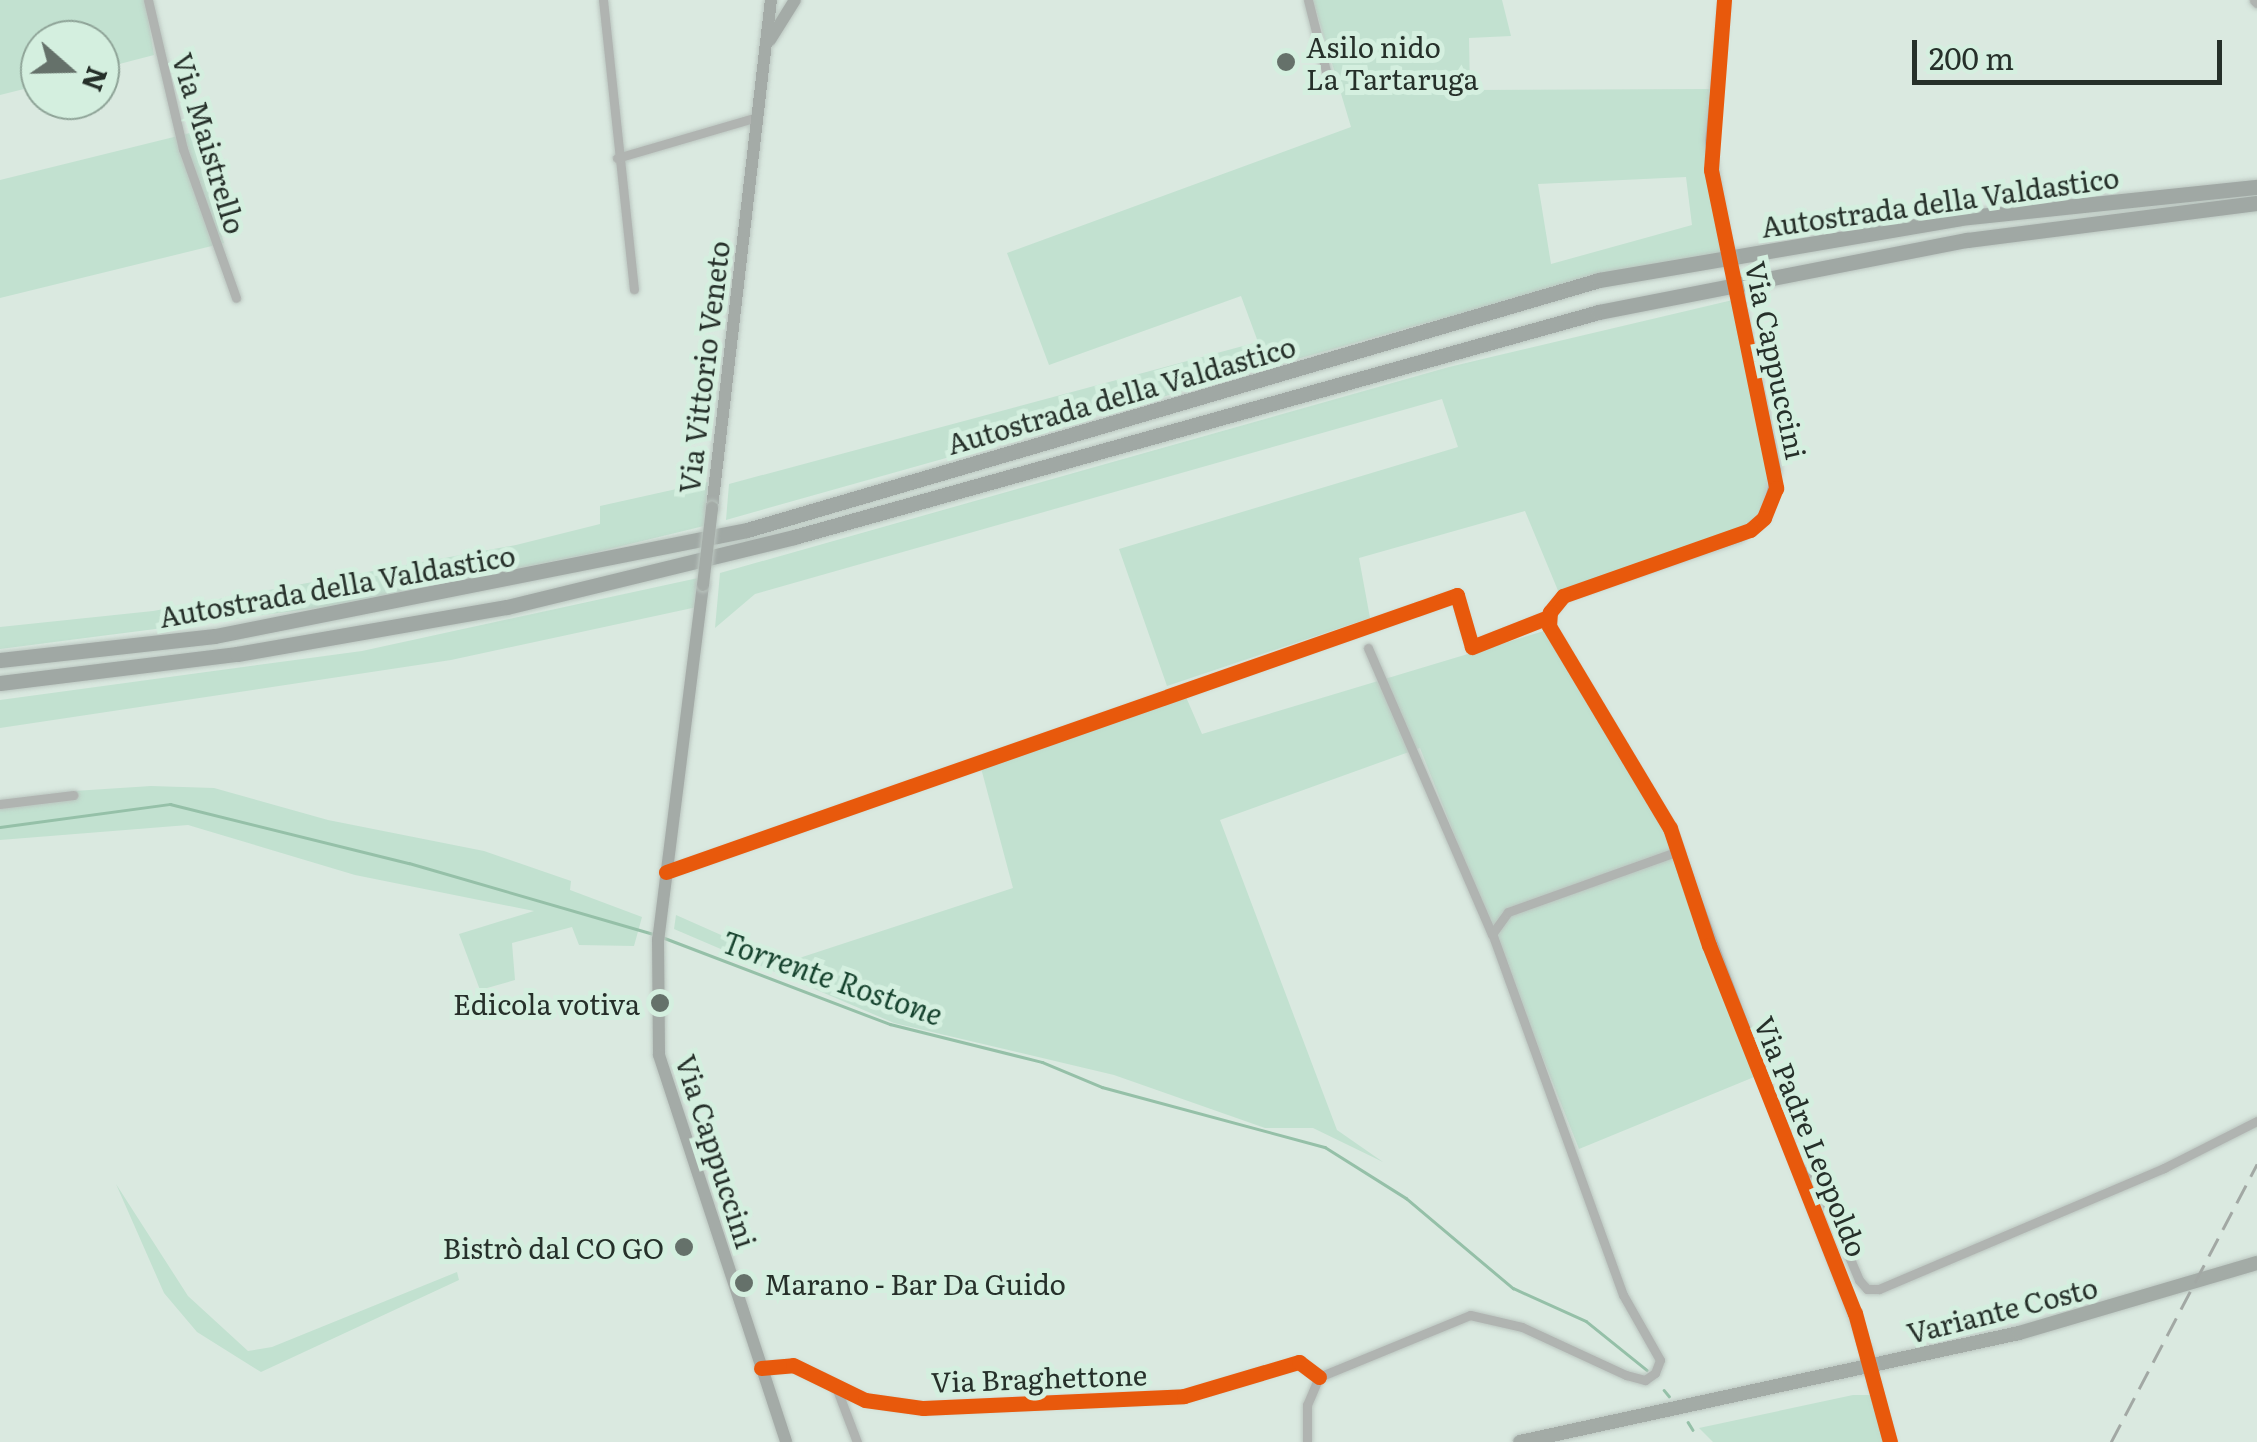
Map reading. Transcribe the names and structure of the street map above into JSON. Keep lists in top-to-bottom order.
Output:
{
  "streets": {
    "highway": ["Autostrada della Valdastico", "Variante Costo"],
    "main road": ["Via Cappuccini", "Via Vittorio Veneto"],
    "street": ["Via Maistrello", "Via Padre Leopoldo", "Via Braghettone"]
  },
  "crossings": [
    ["Via Cappuccini", "Via Vittorio Veneto"],
    ["Via Cappuccini", "Via Braghettone"]
  ],
  "water": ["Torrente Rostone"],
  "places": [
    "Asilo nido La Tartaruga",
    "Edicola votiva",
    "Bistrò dal CO GO",
    "Marano - Bar Da Guido"
  ],
  "scale_bar": "200 m",
  "north": "right"
}
